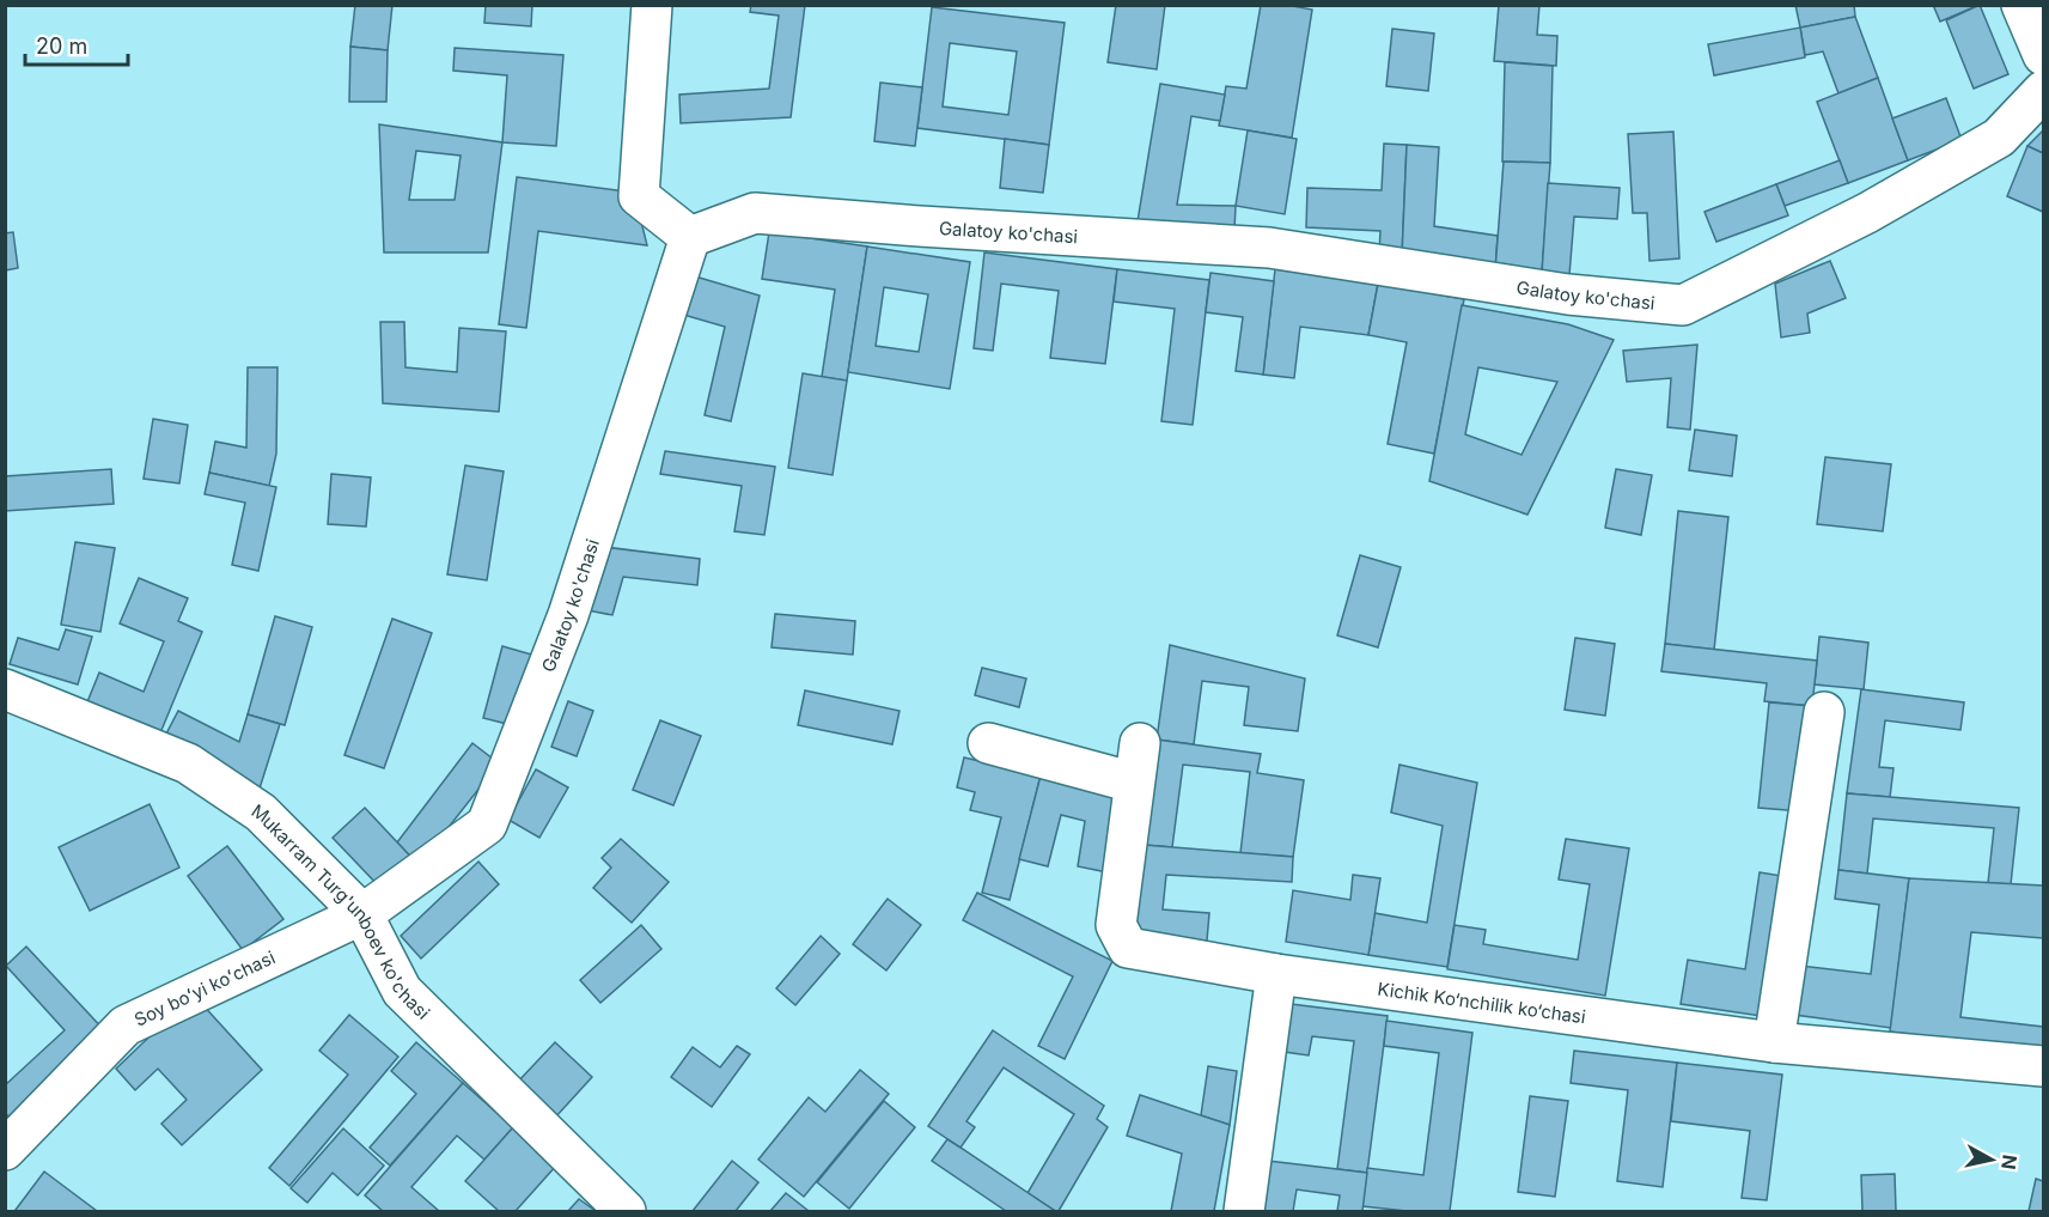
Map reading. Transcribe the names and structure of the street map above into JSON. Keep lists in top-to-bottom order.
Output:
{
  "streets": {
    "street": [
      "Galatoy ko'chasi",
      "Mukarram Turg'unboev ko'chasi",
      "Soy boʻyi koʻchasi",
      "Kichik Ko‘nchilik ko‘chasi"
    ]
  },
  "crossings": [
    ["Galatoy ko'chasi", "Mukarram Turg'unboev ko'chasi"],
    ["Galatoy ko'chasi", "Soy boʻyi koʻchasi"],
    ["Mukarram Turg'unboev ko'chasi", "Soy boʻyi koʻchasi"]
  ],
  "scale_bar": "20 m",
  "north": "right"
}
